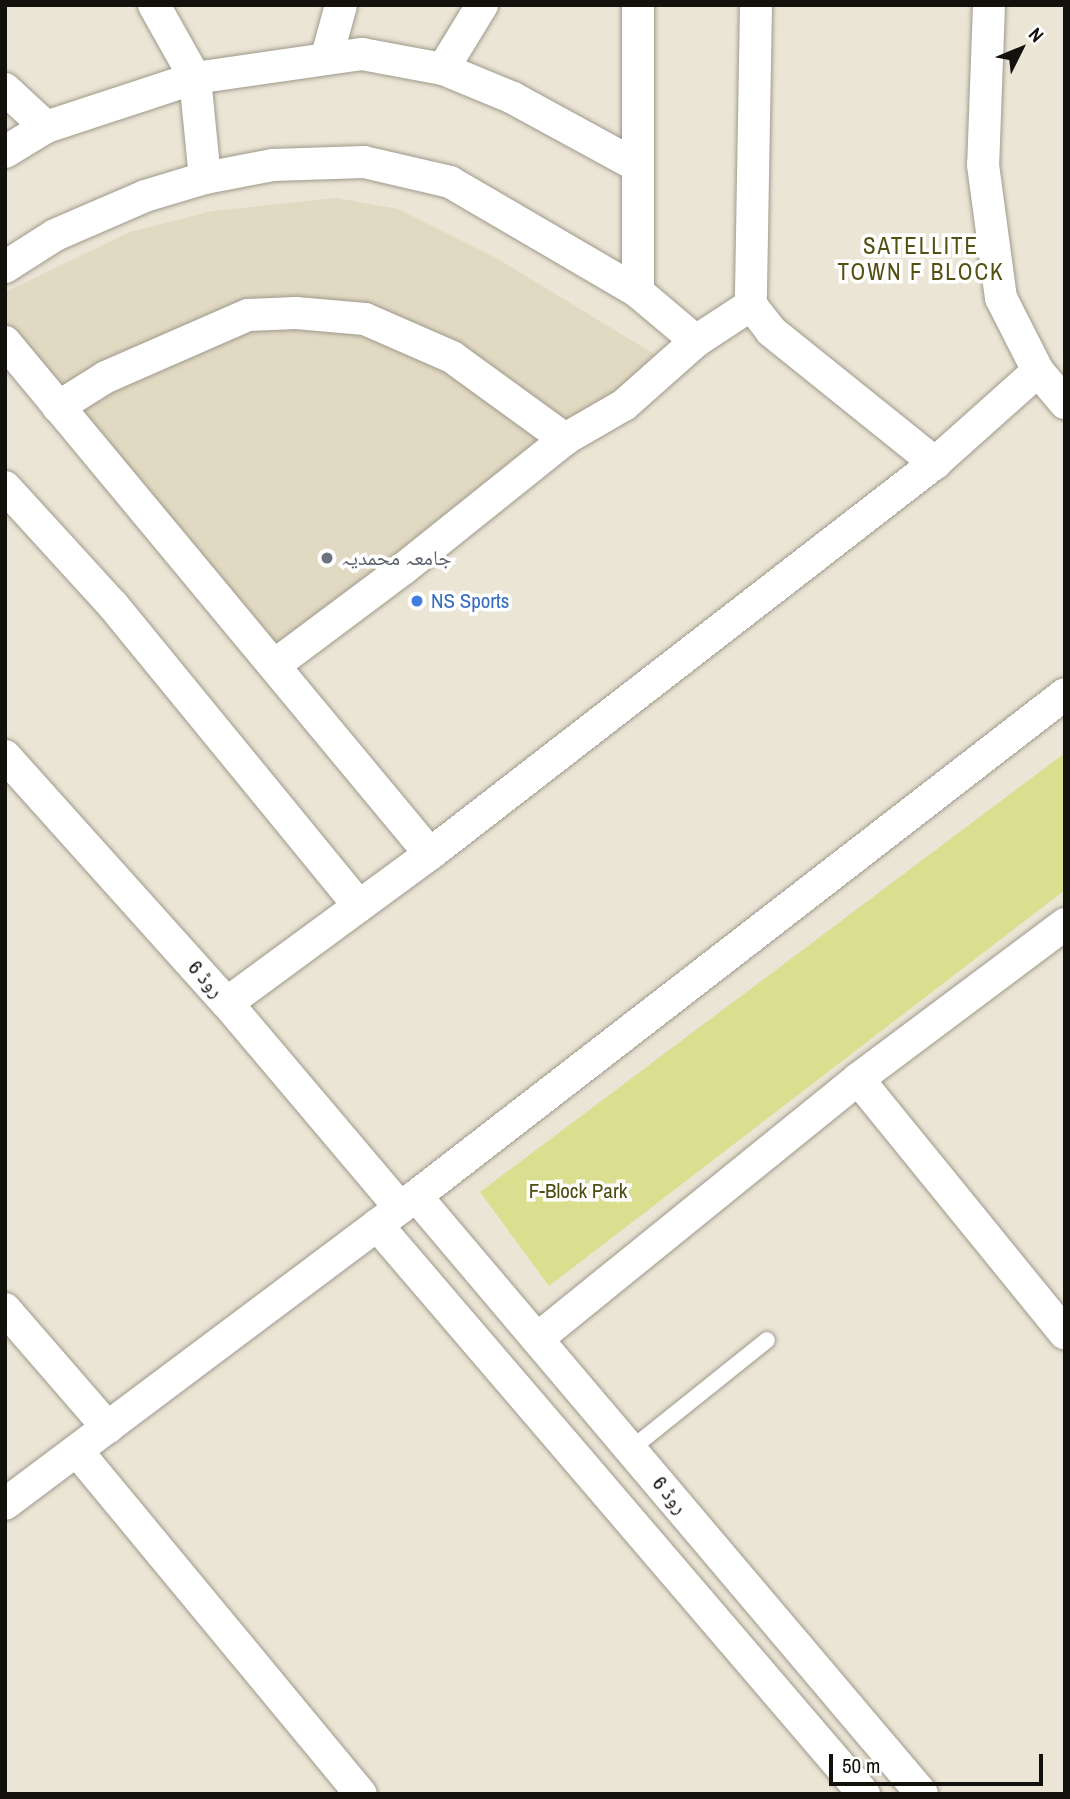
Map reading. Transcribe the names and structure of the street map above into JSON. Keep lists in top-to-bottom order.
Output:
{
  "streets": {
    "street": ["روڈ 6"]
  },
  "districts": ["SATELLITE TOWN F BLOCK"],
  "parks": ["F-Block Park"],
  "places": ["جامعہ محمدیہ", "NS Sports"],
  "scale_bar": "50 m",
  "north": "top right"
}
